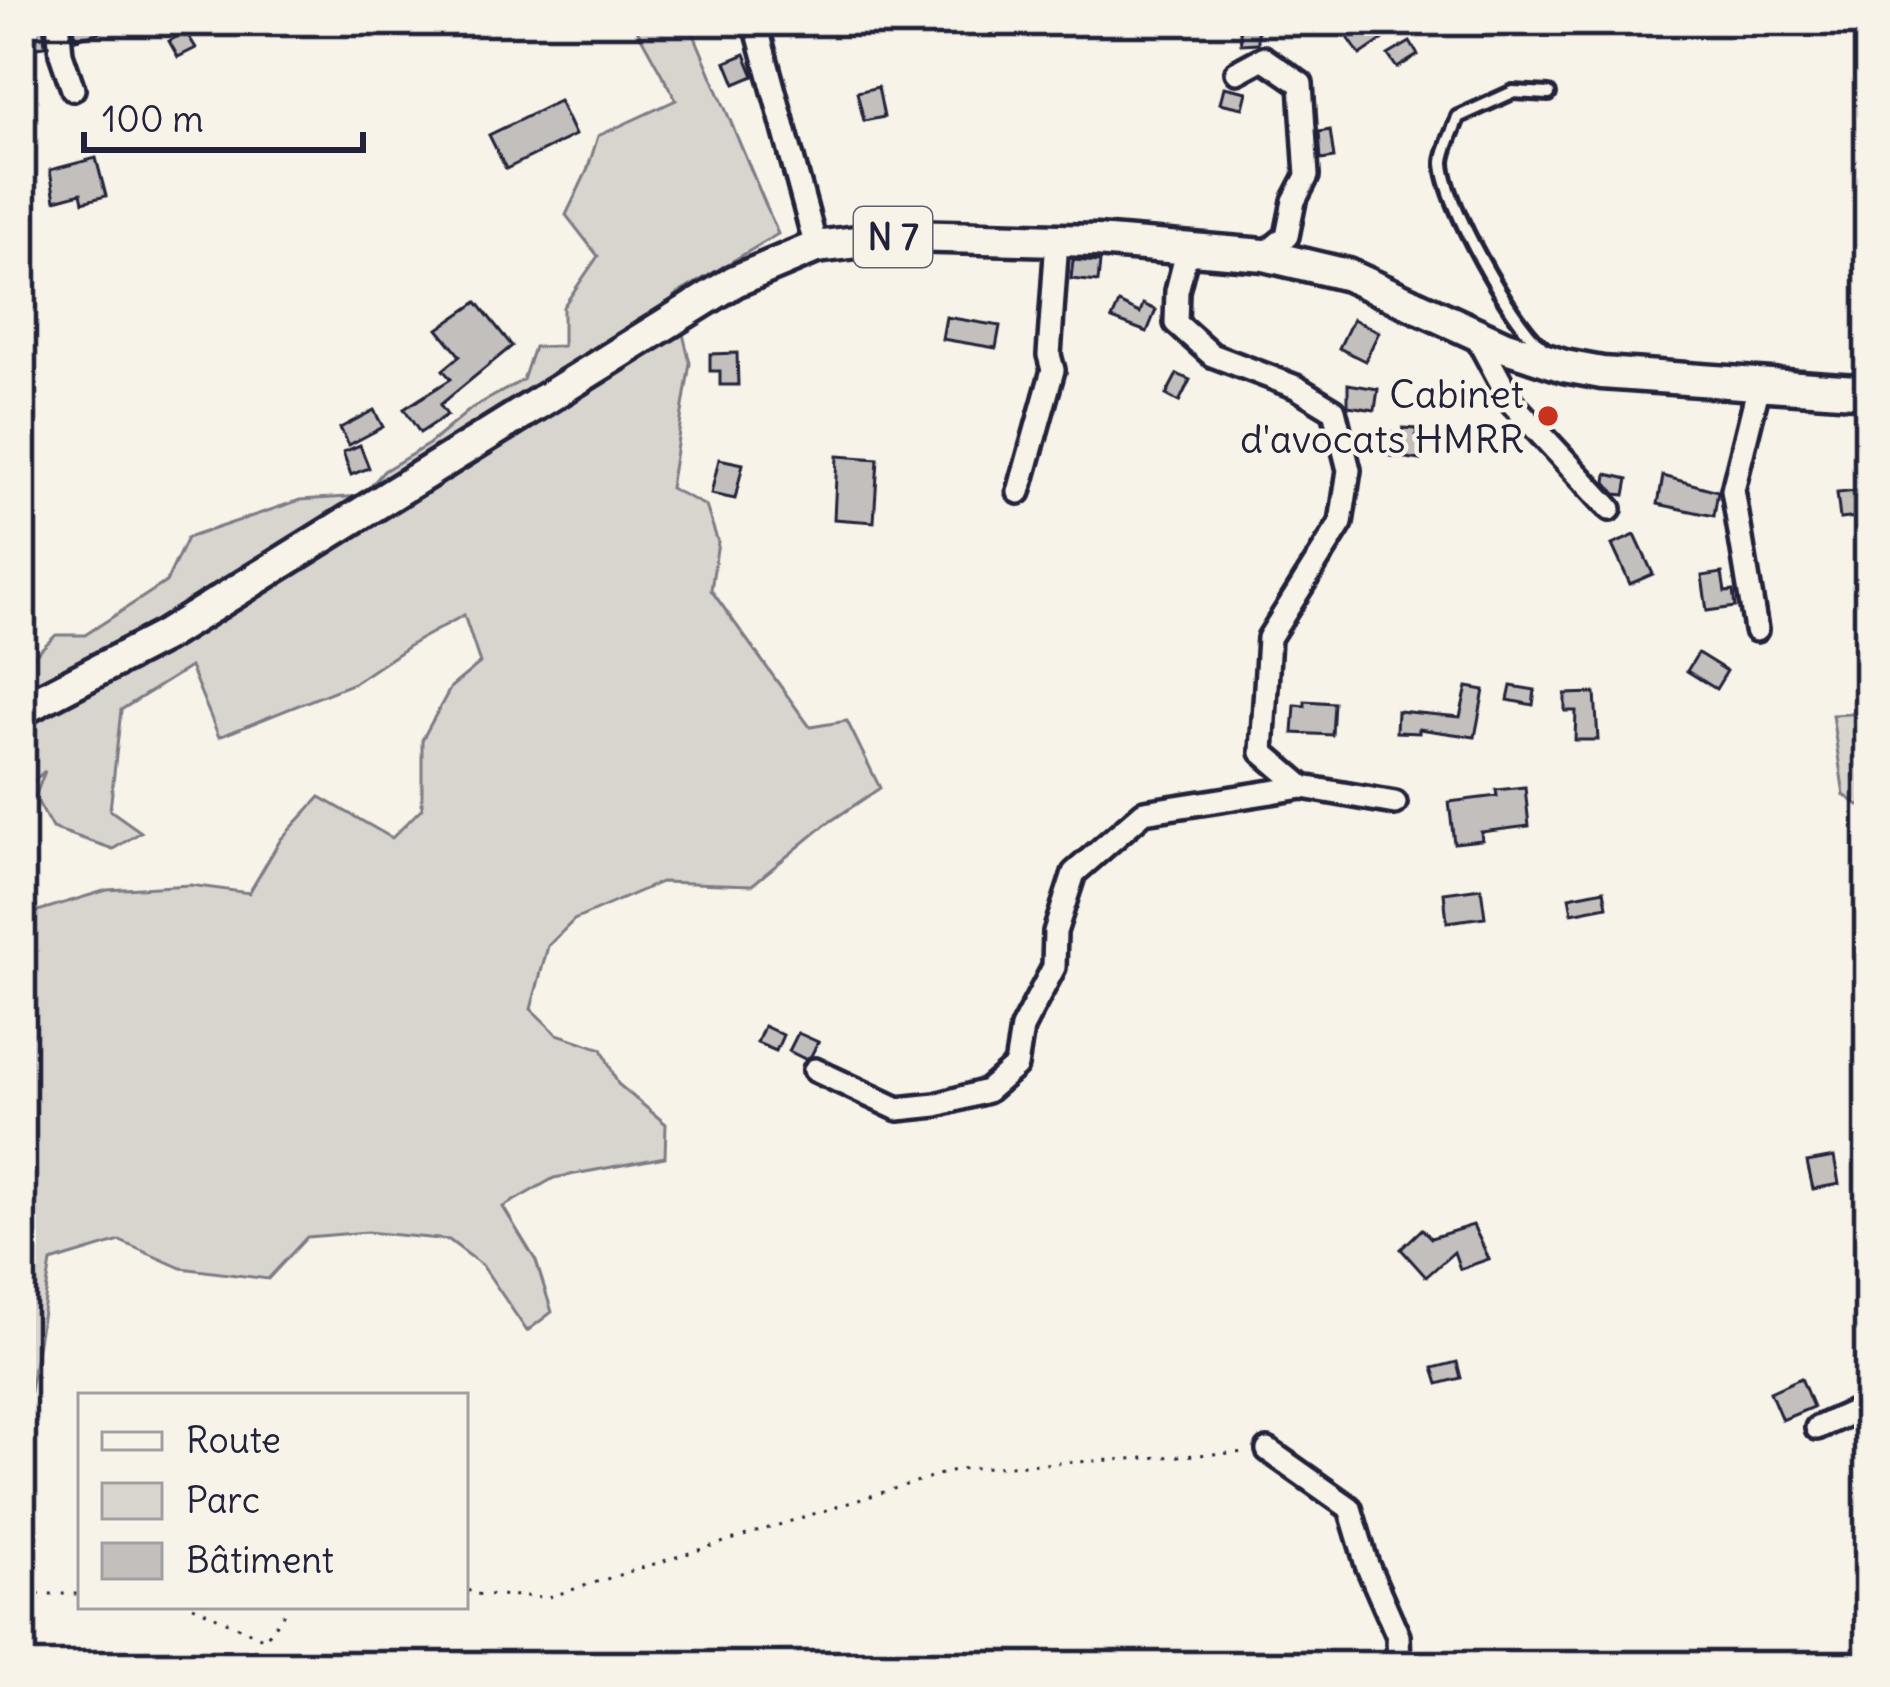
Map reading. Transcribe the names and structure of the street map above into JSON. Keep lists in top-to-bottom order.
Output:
{
  "streets": {
    "main road": ["N 7"]
  },
  "places": ["Cabinet d'avocats HMRR"],
  "legend": ["Route", "Parc", "Bâtiment"],
  "scale_bar": "100 m"
}
